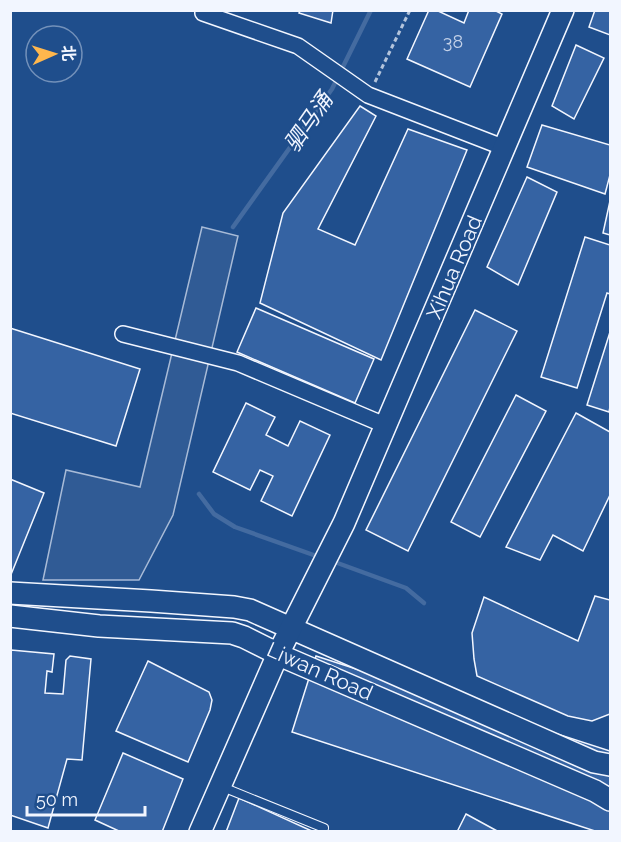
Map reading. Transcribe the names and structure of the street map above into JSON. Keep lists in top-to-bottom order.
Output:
{
  "streets": {
    "main road": ["Xihua Road", "Liwan Road"]
  },
  "crossings": [
    ["Xihua Road", "Liwan Road"]
  ],
  "water": ["驷马涌"],
  "house_numbers": ["38"],
  "scale_bar": "50 m",
  "north": "right"
}
